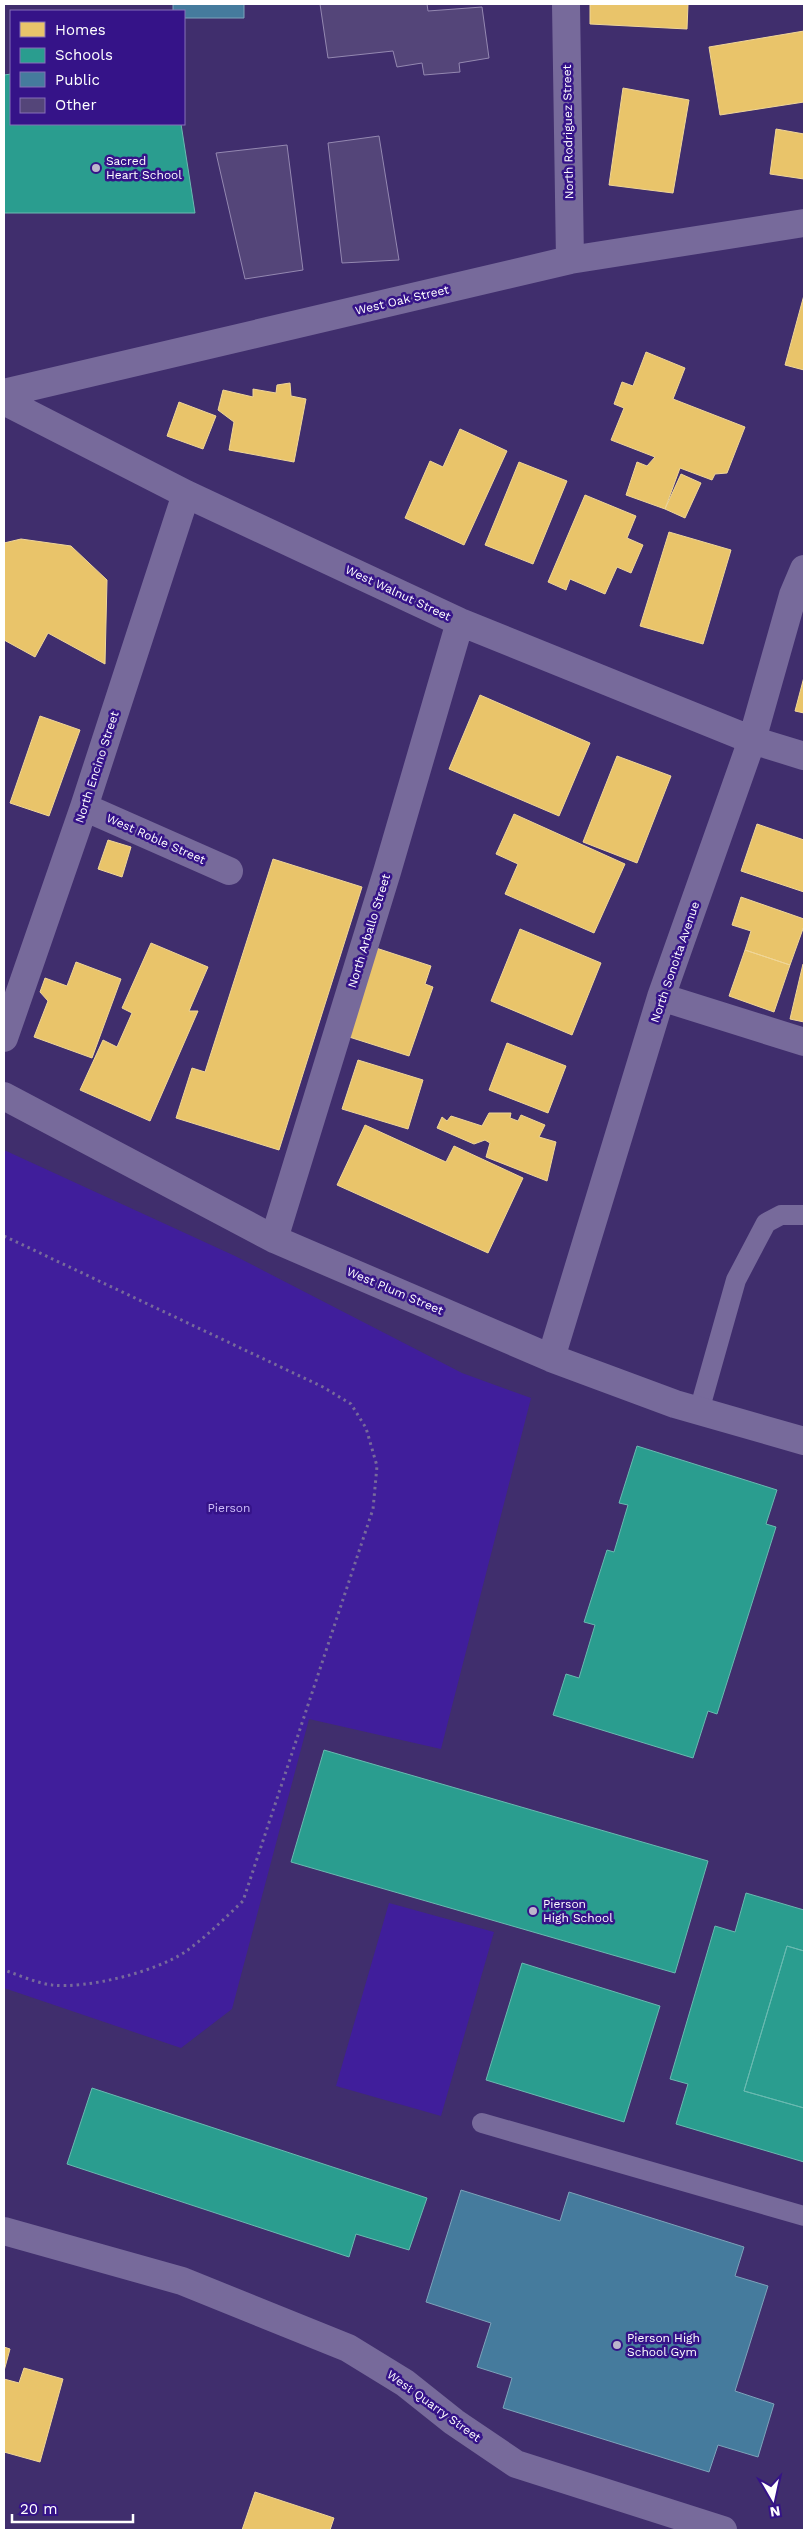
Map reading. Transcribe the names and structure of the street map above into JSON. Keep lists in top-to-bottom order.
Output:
{
  "streets": {
    "street": [
      "North Rodriguez Street",
      "West Oak Street",
      "West Walnut Street",
      "North Encino Street",
      "West Roble Street",
      "North Arballo Street",
      "North Sonoita Avenue",
      "West Plum Street",
      "West Quarry Street"
    ]
  },
  "crossings": [
    ["North Rodriguez Street", "West Oak Street"],
    ["West Walnut Street", "North Encino Street"],
    ["West Walnut Street", "North Arballo Street"],
    ["West Walnut Street", "North Sonoita Avenue"],
    ["North Encino Street", "West Roble Street"],
    ["North Arballo Street", "West Plum Street"],
    ["North Sonoita Avenue", "West Plum Street"]
  ],
  "parks": ["Pierson"],
  "places": ["Sacred Heart School", "Pierson High School", "Pierson High School Gym"],
  "legend": [
    "Homes",
    "Schools",
    "Public",
    "Other"
  ],
  "scale_bar": "20 m",
  "north": "bottom"
}
